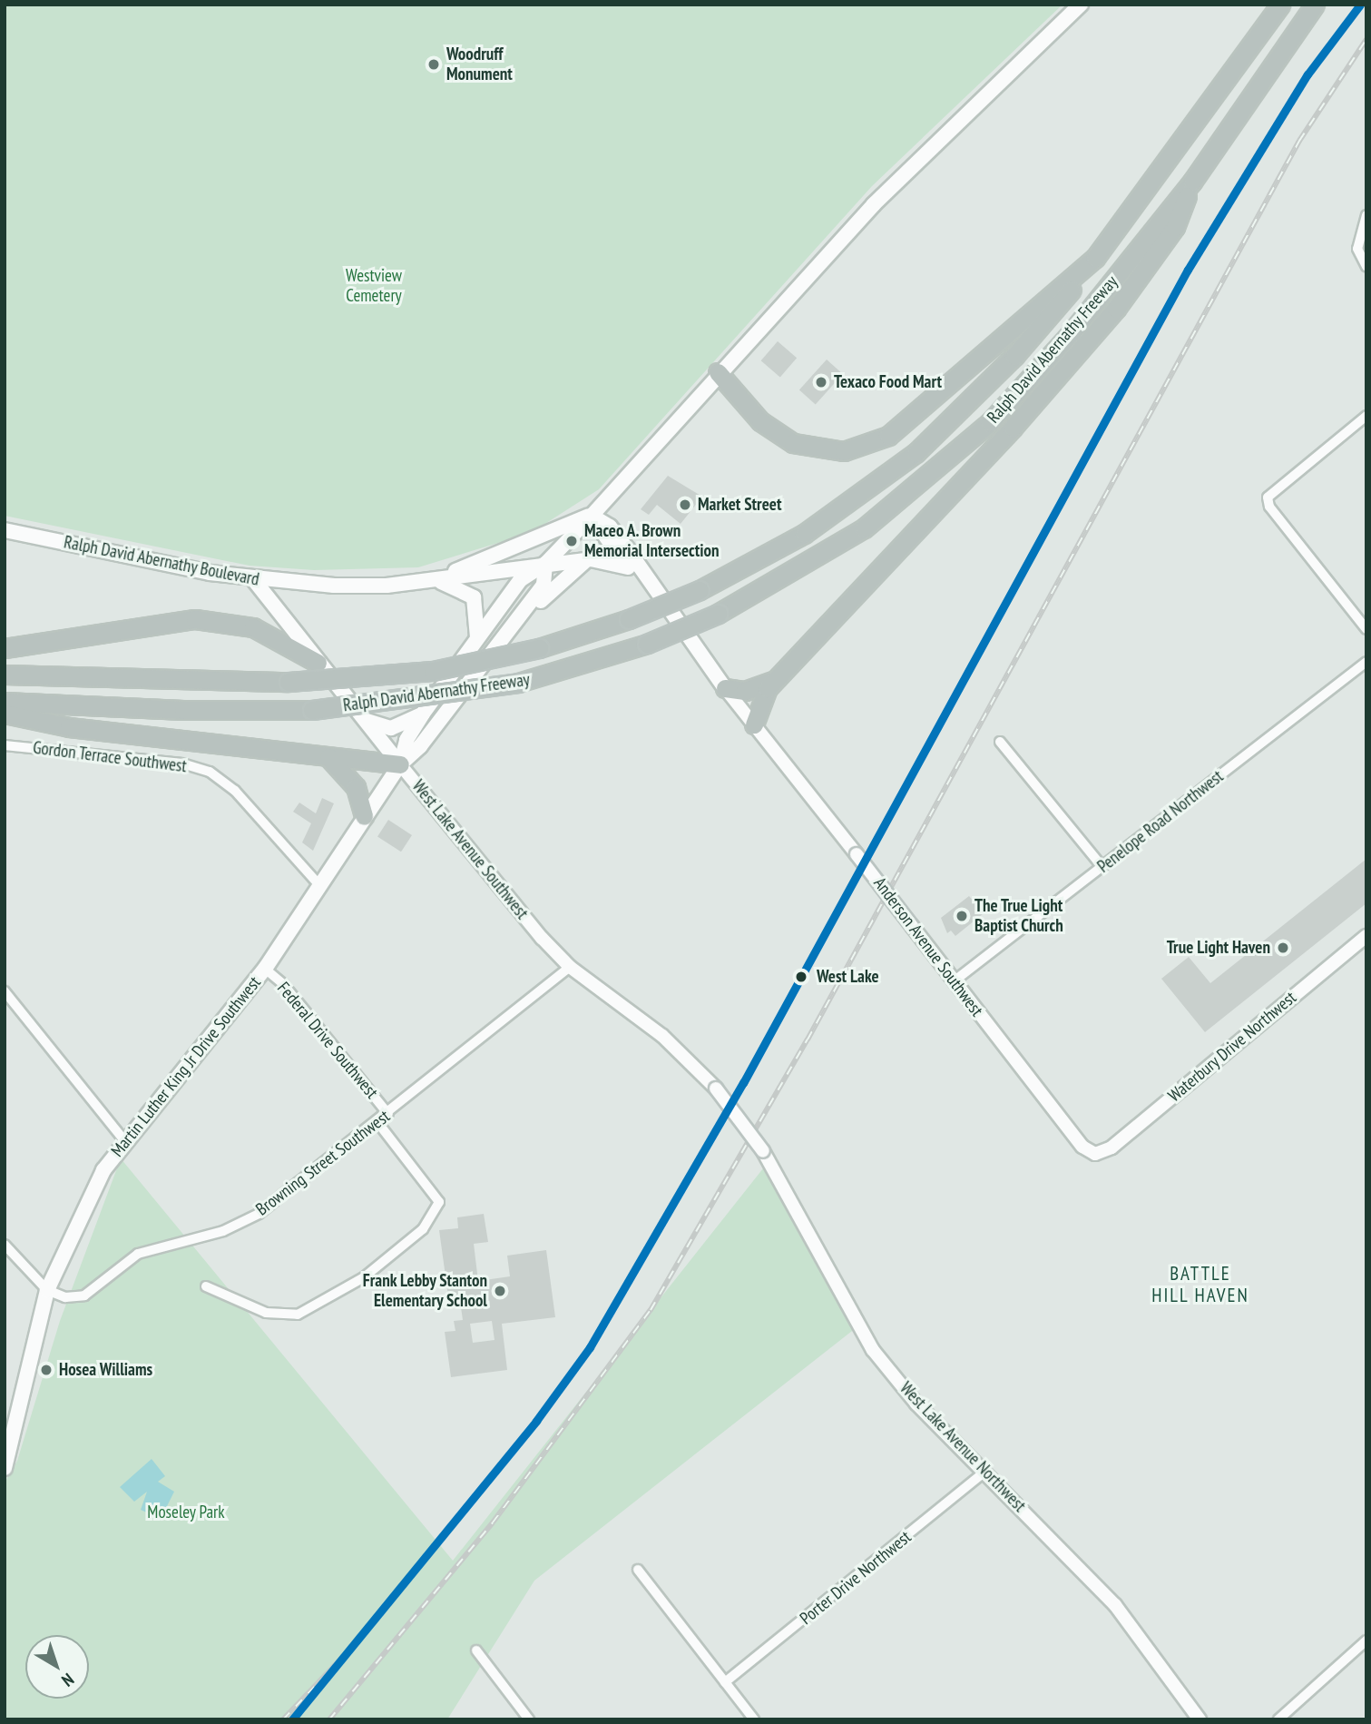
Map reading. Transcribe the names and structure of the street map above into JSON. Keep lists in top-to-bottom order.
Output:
{
  "streets": {
    "highway": ["Ralph David Abernathy Freeway"],
    "main road": [
      "Ralph David Abernathy Boulevard",
      "West Lake Avenue Southwest",
      "Anderson Avenue Southwest",
      "Martin Luther King Jr Drive Southwest"
    ],
    "street": [
      "Gordon Terrace Southwest",
      "Penelope Road Northwest",
      "Federal Drive Southwest",
      "Waterbury Drive Northwest",
      "Browning Street Southwest",
      "West Lake Avenue Northwest",
      "Porter Drive Northwest"
    ]
  },
  "crossings": [
    ["Ralph David Abernathy Boulevard", "West Lake Avenue Southwest"],
    ["Ralph David Abernathy Boulevard", "Anderson Avenue Southwest"],
    ["Gordon Terrace Southwest", "Martin Luther King Jr Drive Southwest"],
    ["Penelope Road Northwest", "Anderson Avenue Southwest"],
    ["West Lake Avenue Southwest", "Martin Luther King Jr Drive Southwest"],
    ["West Lake Avenue Southwest", "Browning Street Southwest"],
    ["West Lake Avenue Southwest", "West Lake Avenue Northwest"],
    ["Anderson Avenue Southwest", "Waterbury Drive Northwest"],
    ["Federal Drive Southwest", "Martin Luther King Jr Drive Southwest"],
    ["Federal Drive Southwest", "Browning Street Southwest"],
    ["Martin Luther King Jr Drive Southwest", "Browning Street Southwest"],
    ["West Lake Avenue Northwest", "Porter Drive Northwest"]
  ],
  "districts": ["BATTLE HILL HAVEN"],
  "parks": ["Westview Cemetery", "Moseley Park"],
  "places": [
    "Woodruff Monument",
    "Texaco Food Mart",
    "Market Street",
    "Maceo A. Brown Memorial Intersection",
    "The True Light Baptist Church",
    "True Light Haven",
    "West Lake",
    "Frank Lebby Stanton Elementary School",
    "Hosea Williams"
  ],
  "north": "bottom right"
}
